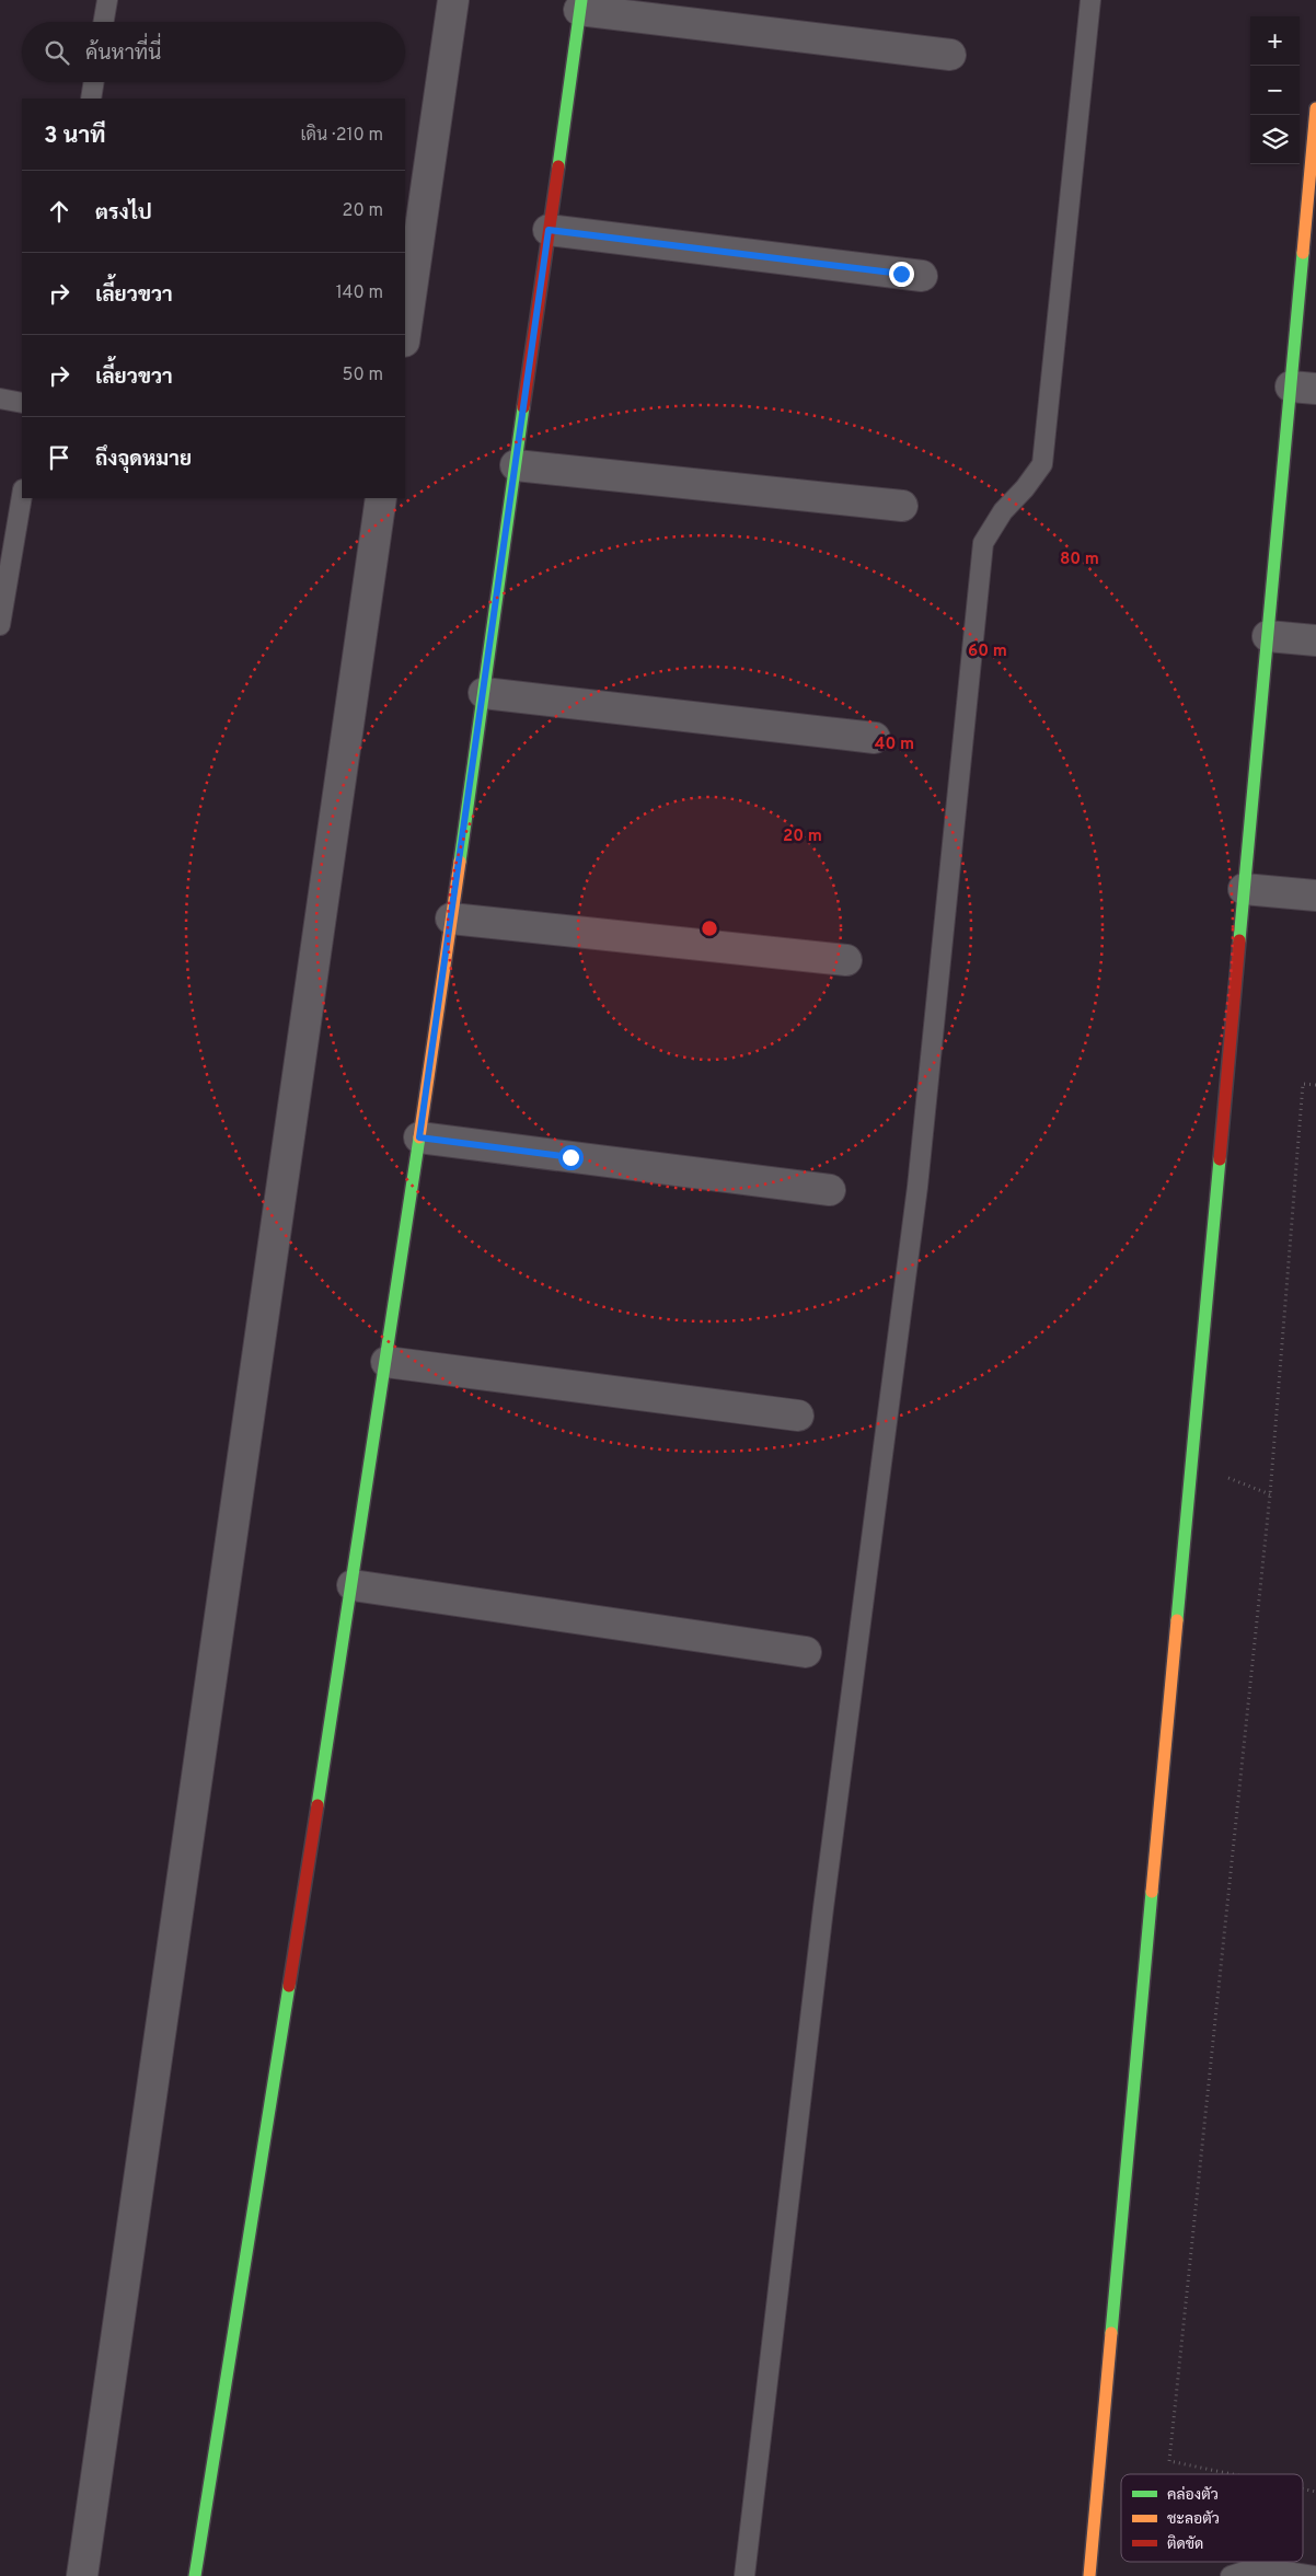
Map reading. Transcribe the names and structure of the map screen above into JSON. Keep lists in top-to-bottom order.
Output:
{
  "legend": ["คล่องตัว", "ชะลอตัว", "ติดขัด"],
  "page": {
    "map_buttons": ["+", "−"],
    "search": "ค้นหาที่นี่",
    "heading": ["3 นาที", "เดิน · 210 m"],
    "list": [
      ["ตรงไป", "20 m"],
      ["เลี้ยวขวา", "140 m"],
      ["เลี้ยวขวา", "50 m"],
      "ถึงจุดหมาย"
    ]
  },
  "rings": [
    "80 m",
    "60 m",
    "40 m",
    "20 m"
  ]
}
